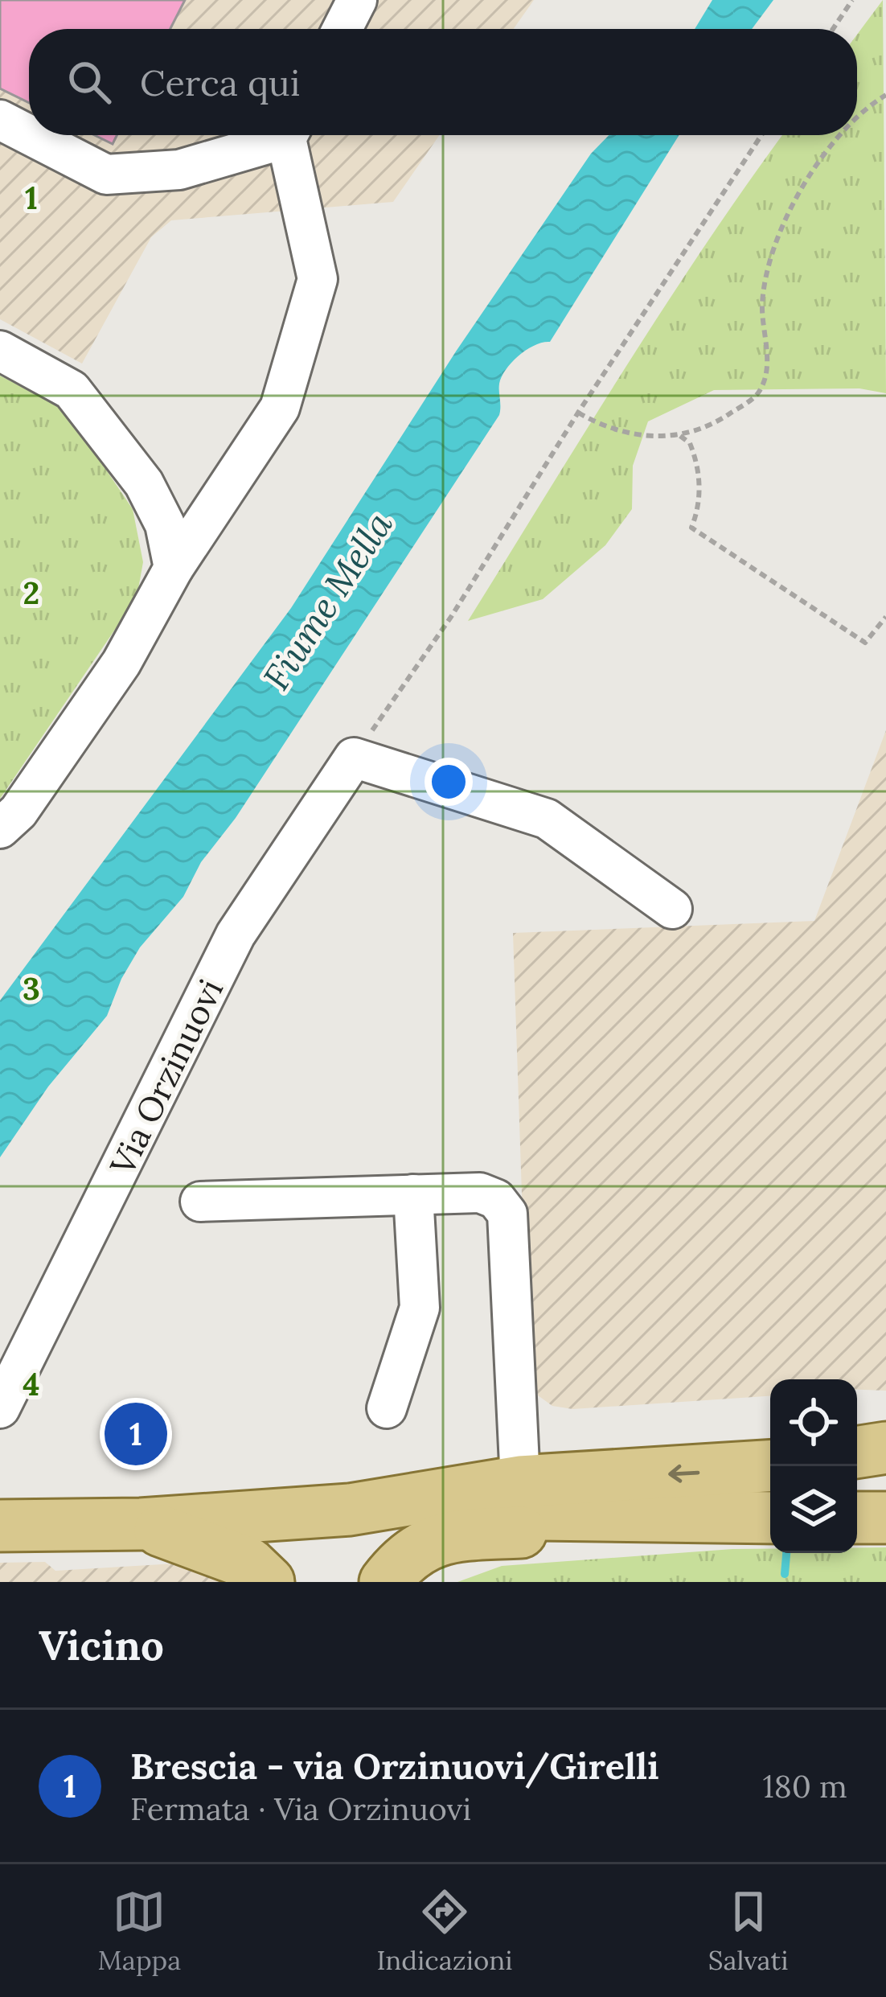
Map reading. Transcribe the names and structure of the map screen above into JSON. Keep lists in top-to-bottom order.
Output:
{
  "streets": {
    "street": ["Via Orzinuovi"]
  },
  "water": ["Fiume Mella"],
  "page": {
    "search": "Cerca qui",
    "pins": "1",
    "heading": "Vicino",
    "list": [
      {
        "mark": "1",
        "name": "Brescia - via Orzinuovi/Girelli",
        "note": "Fermata · Via Orzinuovi",
        "value": "180 m"
      }
    ],
    "nav": ["Mappa", "Indicazioni", "Salvati"]
  },
  "grid": {
    "rows": [
      "1",
      "2",
      "3",
      "4"
    ]
  }
}
